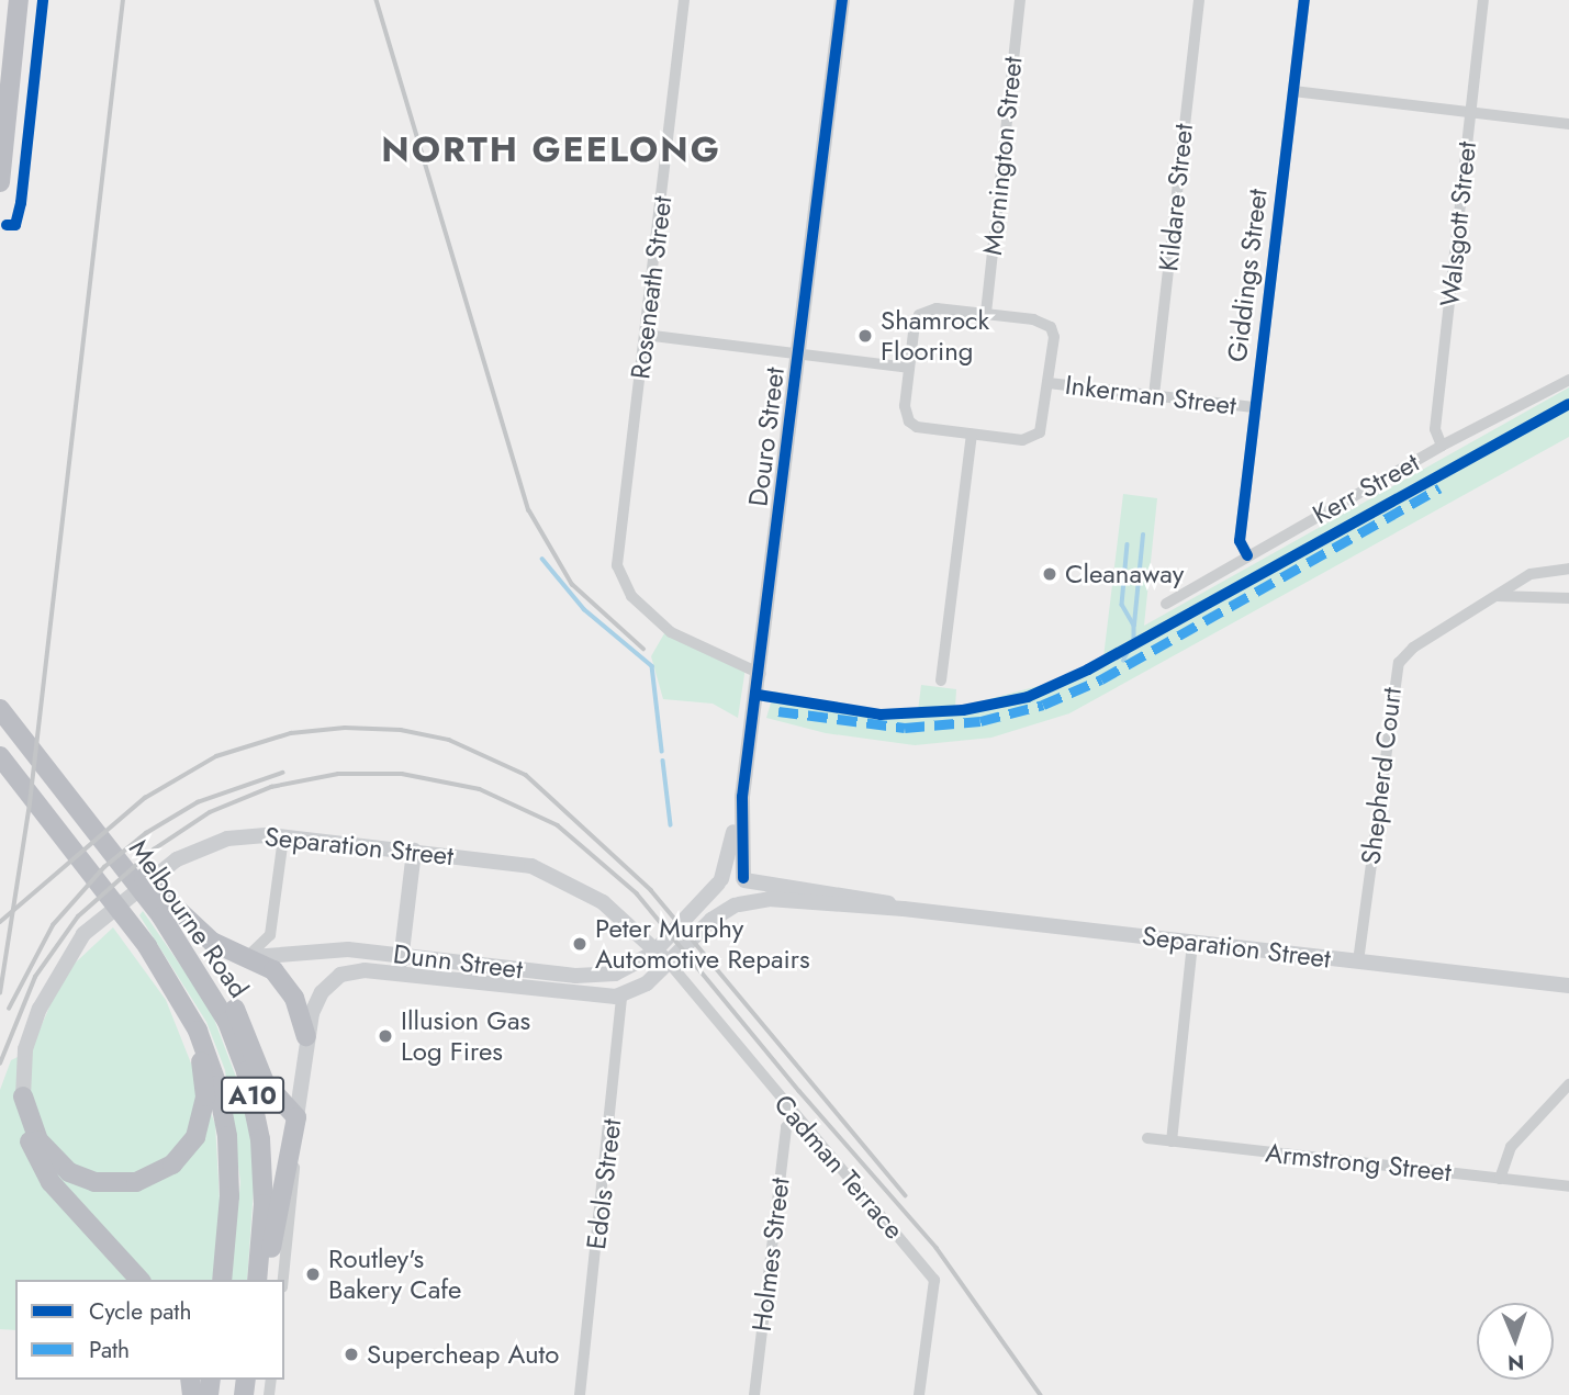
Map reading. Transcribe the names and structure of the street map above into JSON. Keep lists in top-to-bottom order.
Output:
{
  "streets": {
    "highway": ["Melbourne Road", "A10"],
    "main road": [
      "Douro Street",
      "Separation Street",
      "Dunn Street",
      "Edols Street"
    ],
    "street": [
      "Mornington Street",
      "Kildare Street",
      "Walsgott Street",
      "Giddings Street",
      "Roseneath Street",
      "Inkerman Street",
      "Kerr Street",
      "Shepherd Court",
      "Armstrong Street",
      "Cadman Terrace",
      "Holmes Street"
    ]
  },
  "crossings": [
    ["Mornington Street", "Inkerman Street"],
    ["Kildare Street", "Inkerman Street"],
    ["Walsgott Street", "Kerr Street"],
    ["Giddings Street", "Inkerman Street"],
    ["Giddings Street", "Kerr Street"],
    ["Roseneath Street", "Douro Street"],
    ["Douro Street", "Separation Street"],
    ["Shepherd Court", "Separation Street"],
    ["Separation Street", "Dunn Street"],
    ["Separation Street", "Cadman Terrace"],
    ["Dunn Street", "Edols Street"],
    ["Cadman Terrace", "Holmes Street"]
  ],
  "districts": ["NORTH GEELONG"],
  "places": [
    "Shamrock Flooring",
    "Cleanaway",
    "Peter Murphy Automotive Repairs",
    "Illusion Gas Log Fires",
    "Routley's Bakery Cafe",
    "Supercheap Auto"
  ],
  "legend": ["Cycle path", "Path"],
  "north": "bottom"
}
